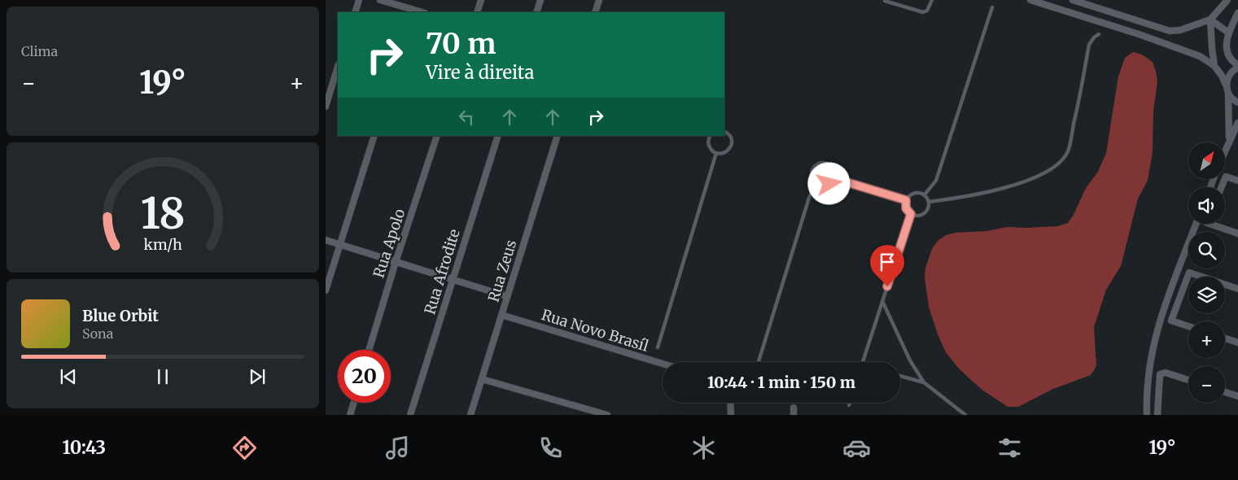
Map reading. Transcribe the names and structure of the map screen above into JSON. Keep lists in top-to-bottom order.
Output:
{
  "streets": {
    "street": [
      "Rua Apolo",
      "Rua Zeus",
      "Rua Afrodite",
      "Rua Novo Brasíl"
    ]
  },
  "crossings": [
    ["Rua Zeus", "Rua Novo Brasíl"]
  ],
  "north": "top right",
  "page": {
    "tile": "Clima",
    "turn": ["70 m", "Vire à direita"],
    "heat": ["−", "19°", "+"],
    "map_buttons": ["+", "−"],
    "song": ["Blue Orbit", "Sona"],
    "limit": "20",
    "trip": "10:44 · 1 min · 150 m",
    "tabs": ["10:43", "19°"],
    "gauge": ["18", "km/h"]
  }
}
